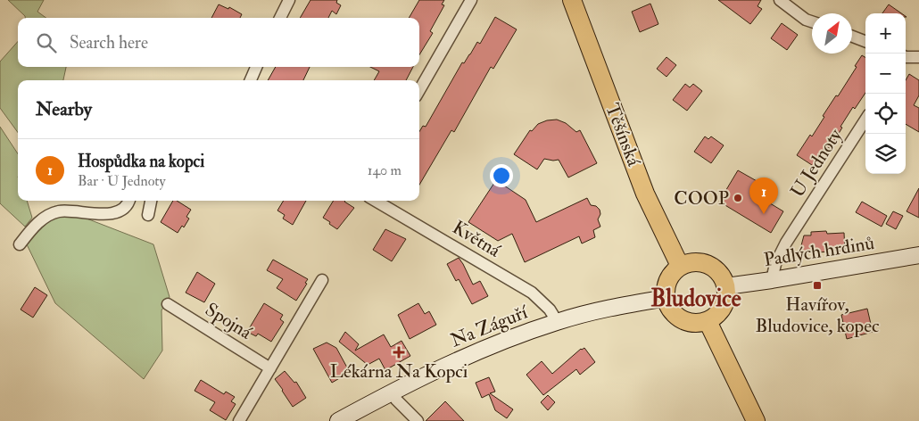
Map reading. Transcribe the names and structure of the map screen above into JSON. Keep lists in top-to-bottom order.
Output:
{
  "streets": {
    "main road": ["Těšínská"],
    "street": [
      "U Jednoty",
      "Květná",
      "Padlých hrdinů",
      "Spojná",
      "Na Záguří"
    ]
  },
  "crossings": [
    ["Těšínská", "Padlých hrdinů"],
    ["Těšínská", "Na Záguří"],
    ["U Jednoty", "Padlých hrdinů"],
    ["Květná", "Na Záguří"],
    ["Padlých hrdinů", "Na Záguří"]
  ],
  "districts": ["Bludovice"],
  "places": {
    "other": ["COOP"],
    "transit": ["Havířov, Bludovice, kopec"],
    "health": ["Lékárna Na Kopci"]
  },
  "north": "top right",
  "page": {
    "map_buttons": ["+", "−"],
    "search": "Search here",
    "heading": "Nearby",
    "list": [
      {
        "mark": "1",
        "name": "Hospůdka na kopci",
        "note": "Bar · U Jednoty",
        "value": "140 m"
      }
    ],
    "pins": "1"
  }
}
